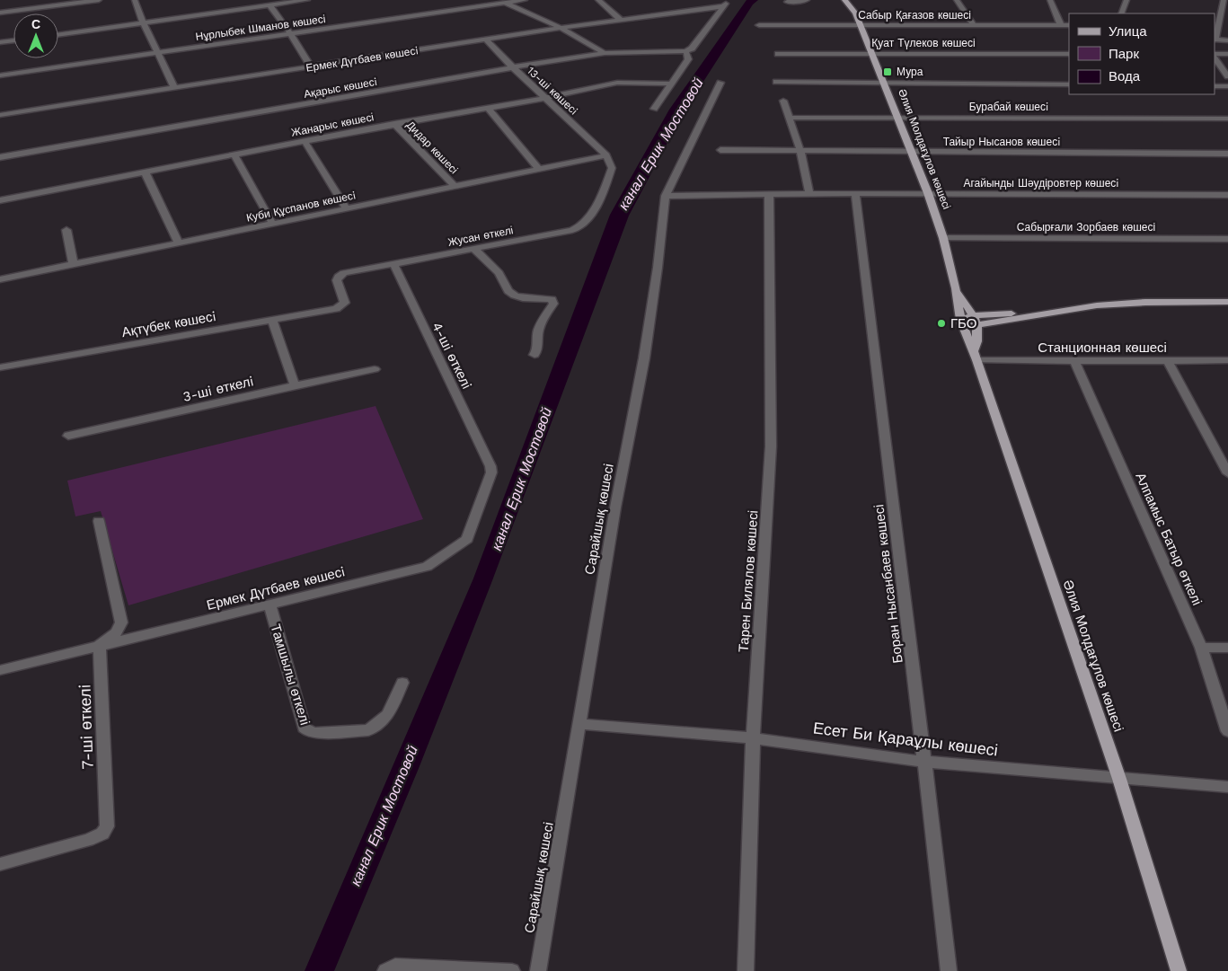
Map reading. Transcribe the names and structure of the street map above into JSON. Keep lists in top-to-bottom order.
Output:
{
  "streets": {
    "main road": ["Әлия Молдағұлов көшесі"],
    "street": [
      "Сабыр Қағазов көшесі",
      "Нұрлыбек Шманов көшесі",
      "Қуат Түлеков көшесі",
      "Ермек Дүтбаев көшесi",
      "Ақарыс көшесi",
      "13-ші көшесi",
      "Бурабай көшесi",
      "Жанарыс көшесі",
      "Тайыр Нысанов көшесi",
      "Дидар көшесі",
      "Агайынды Шәудіровтер көшесi",
      "Куби Құспанов көшесi",
      "Сабырғали Зорбаев көшесі",
      "Жусан өткелі",
      "Ақтүбек көшесi",
      "Станционная көшесі",
      "4-шi өткелi",
      "3-шi өткелi",
      "Сарайшық көшесі",
      "Алпамыс Батыр өткелі",
      "Тарен Билялов көшесі",
      "Боран Нысанбаев көшесі",
      "Тамшылы өткелі",
      "7-шi өткелi",
      "Есет Би Қараұлы көшесі"
    ]
  },
  "crossings": [
    ["Сабыр Қағазов көшесі", "Әлия Молдағұлов көшесі"],
    ["Қуат Түлеков көшесі", "Әлия Молдағұлов көшесі"],
    ["Ермек Дүтбаев көшесi", "13-ші көшесi"],
    ["Ермек Дүтбаев көшесi", "4-шi өткелi"],
    ["Ермек Дүтбаев көшесi", "Тамшылы өткелі"],
    ["Ермек Дүтбаев көшесi", "7-шi өткелi"],
    ["Ақарыс көшесi", "13-ші көшесi"],
    ["13-ші көшесi", "Жанарыс көшесі"],
    ["13-ші көшесi", "Куби Құспанов көшесi"],
    ["13-ші көшесi", "Жусан өткелі"],
    ["Бурабай көшесi", "Әлия Молдағұлов көшесі"],
    ["Жанарыс көшесі", "Дидар көшесі"],
    ["Тайыр Нысанов көшесi", "Әлия Молдағұлов көшесі"],
    ["Дидар көшесі", "Куби Құспанов көшесi"],
    ["Әлия Молдағұлов көшесі", "Агайынды Шәудіровтер көшесi"],
    ["Әлия Молдағұлов көшесі", "Сабырғали Зорбаев көшесі"],
    ["Әлия Молдағұлов көшесі", "Станционная көшесі"],
    ["Әлия Молдағұлов көшесі", "Есет Би Қараұлы көшесі"],
    ["Агайынды Шәудіровтер көшесi", "Сарайшық көшесі"],
    ["Агайынды Шәудіровтер көшесi", "Тарен Билялов көшесі"],
    ["Агайынды Шәудіровтер көшесi", "Боран Нысанбаев көшесі"],
    ["Куби Құспанов көшесi", "Жусан өткелі"],
    ["Жусан өткелі", "Ақтүбек көшесi"],
    ["Жусан өткелі", "4-шi өткелi"],
    ["Станционная көшесі", "Алпамыс Батыр өткелі"],
    ["Сарайшық көшесі", "Есет Би Қараұлы көшесі"],
    ["Тарен Билялов көшесі", "Есет Би Қараұлы көшесі"],
    ["Боран Нысанбаев көшесі", "Есет Би Қараұлы көшесі"]
  ],
  "water": ["канал Ерик Мостовой"],
  "places": {
    "transit": ["Мура"],
    "other": ["ГБО"]
  },
  "legend": ["Улица", "Парк", "Вода"],
  "north": "top"
}
